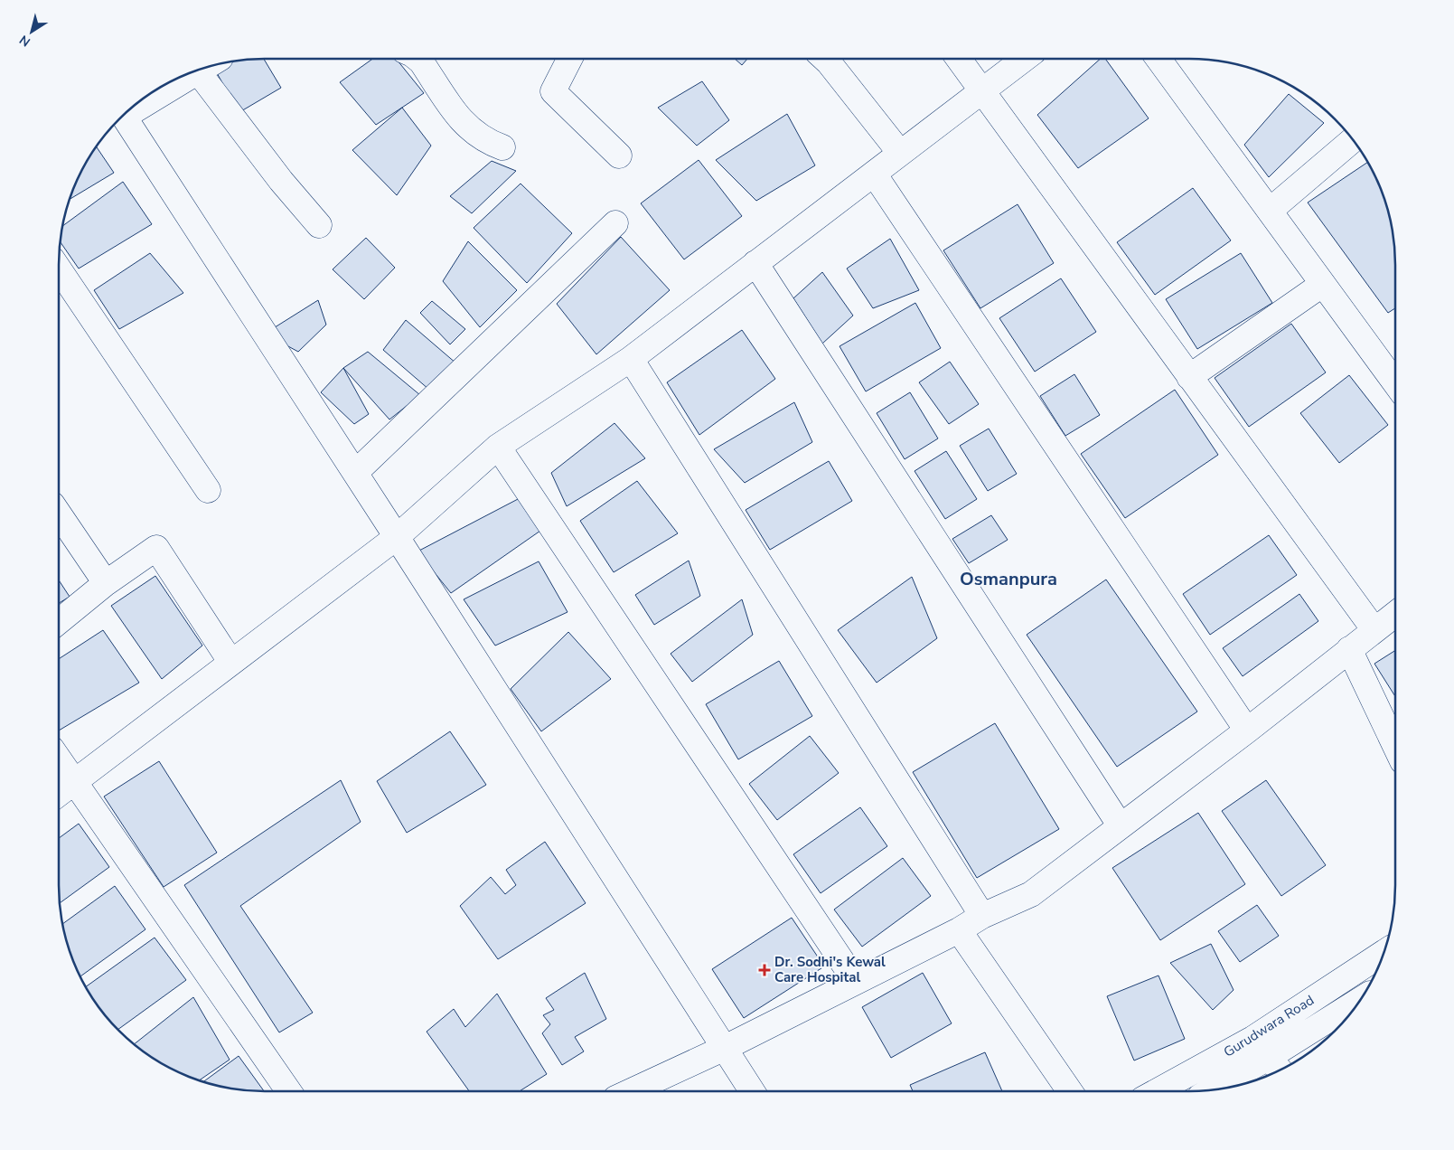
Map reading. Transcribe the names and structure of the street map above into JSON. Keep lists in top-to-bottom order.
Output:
{
  "streets": {
    "street": ["Gurudwara Road"]
  },
  "districts": ["Osmanpura"],
  "places": {
    "health": ["Dr. Sodhi's Kewal Care Hospital"]
  },
  "north": "bottom left"
}
